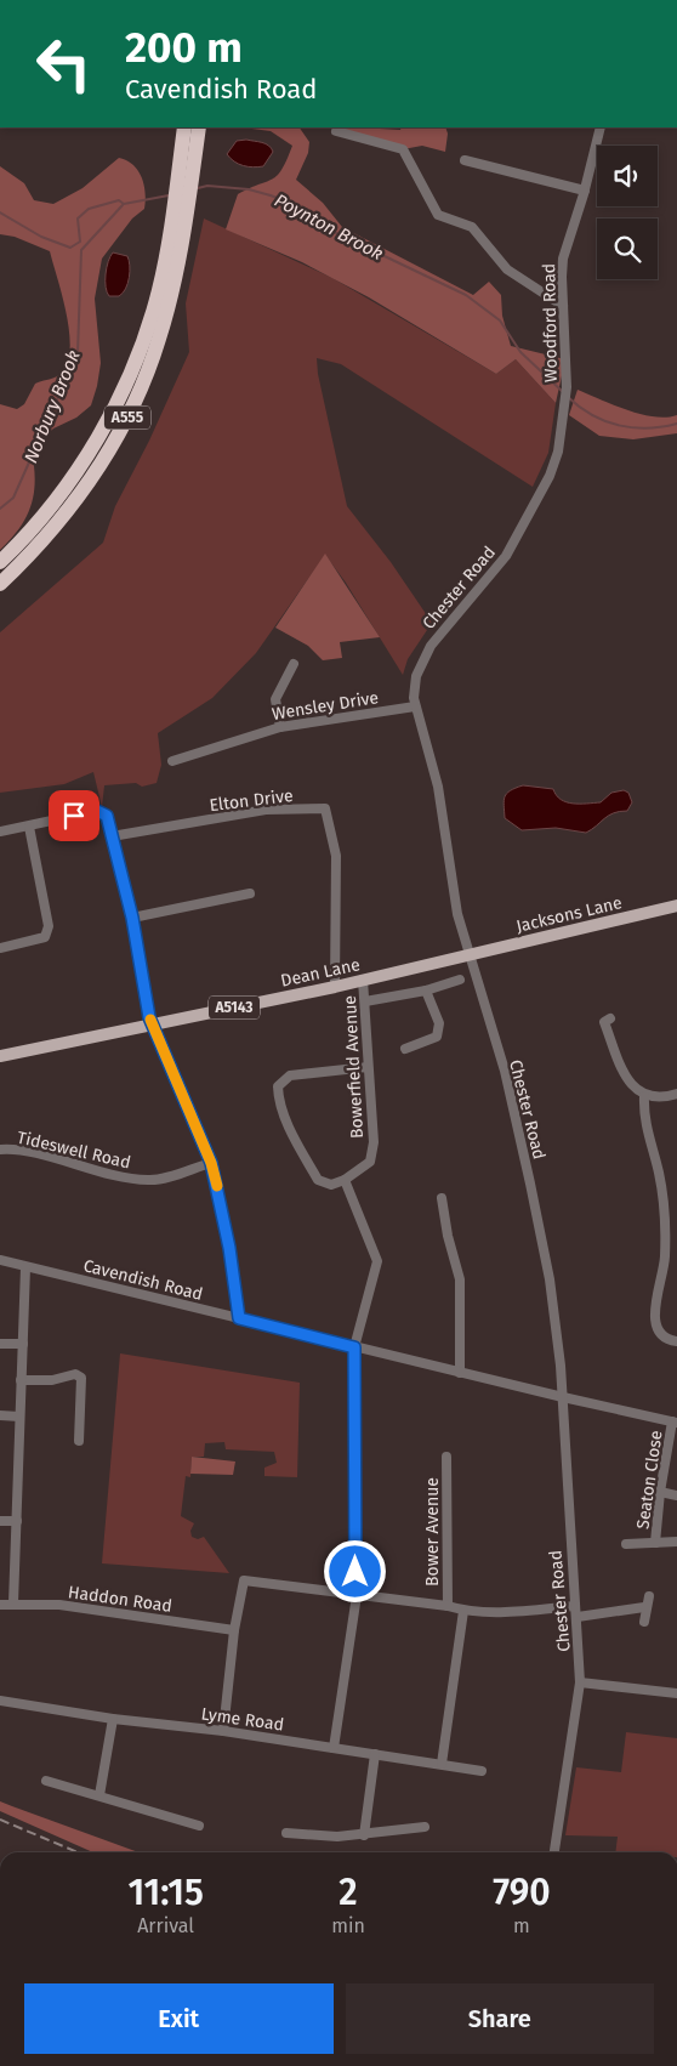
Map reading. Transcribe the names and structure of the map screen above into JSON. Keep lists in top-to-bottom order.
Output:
{
  "streets": {
    "highway": ["A555"],
    "main road": ["Jacksons Lane", "Dean Lane", "A5143"],
    "street": [
      "Woodford Road",
      "Chester Road",
      "Wensley Drive",
      "Elton Drive",
      "Bowerfield Avenue",
      "Tideswell Road",
      "Cavendish Road",
      "Seaton Close",
      "Bower Avenue",
      "Haddon Road",
      "Lyme Road"
    ]
  },
  "crossings": [
    ["Woodford Road", "Chester Road"],
    ["Chester Road", "Wensley Drive"],
    ["Chester Road", "Jacksons Lane"],
    ["Chester Road", "Dean Lane"],
    ["Chester Road", "Cavendish Road"],
    ["Elton Drive", "Dean Lane"],
    ["Jacksons Lane", "Dean Lane"],
    ["Dean Lane", "Bowerfield Avenue"],
    ["Cavendish Road", "Seaton Close"]
  ],
  "water": ["Poynton Brook", "Norbury Brook"],
  "page": {
    "turn": ["200 m", "Cavendish Road"],
    "eta": [
      "11:15",
      "Arrival",
      "2",
      "min",
      "790",
      "m"
    ],
    "buttons": ["Exit", "Share"]
  }
}
